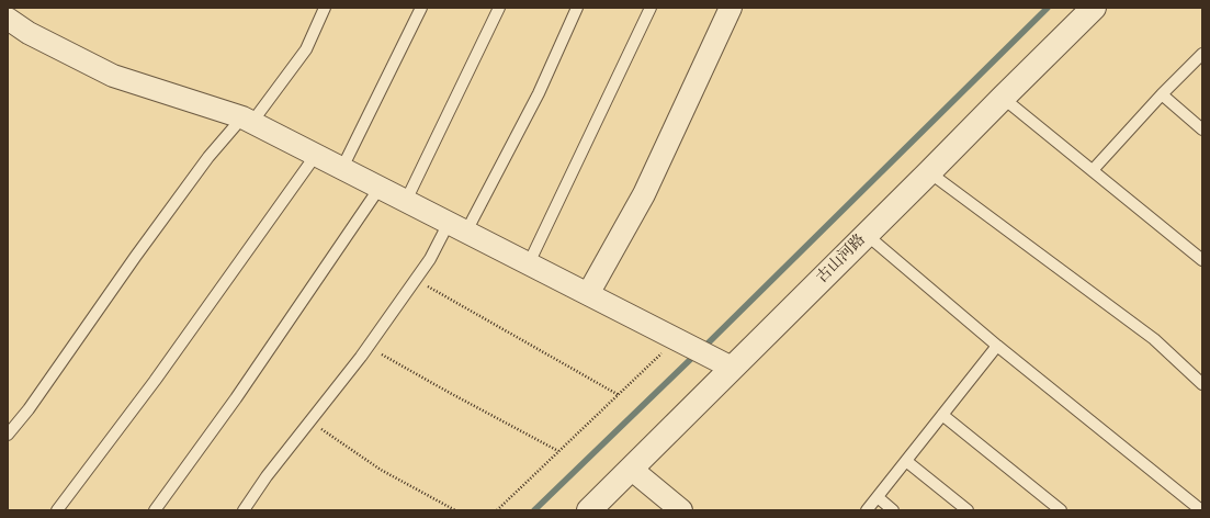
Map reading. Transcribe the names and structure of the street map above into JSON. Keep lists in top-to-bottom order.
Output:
{
  "streets": {
    "street": ["古山河路"]
  }
}
